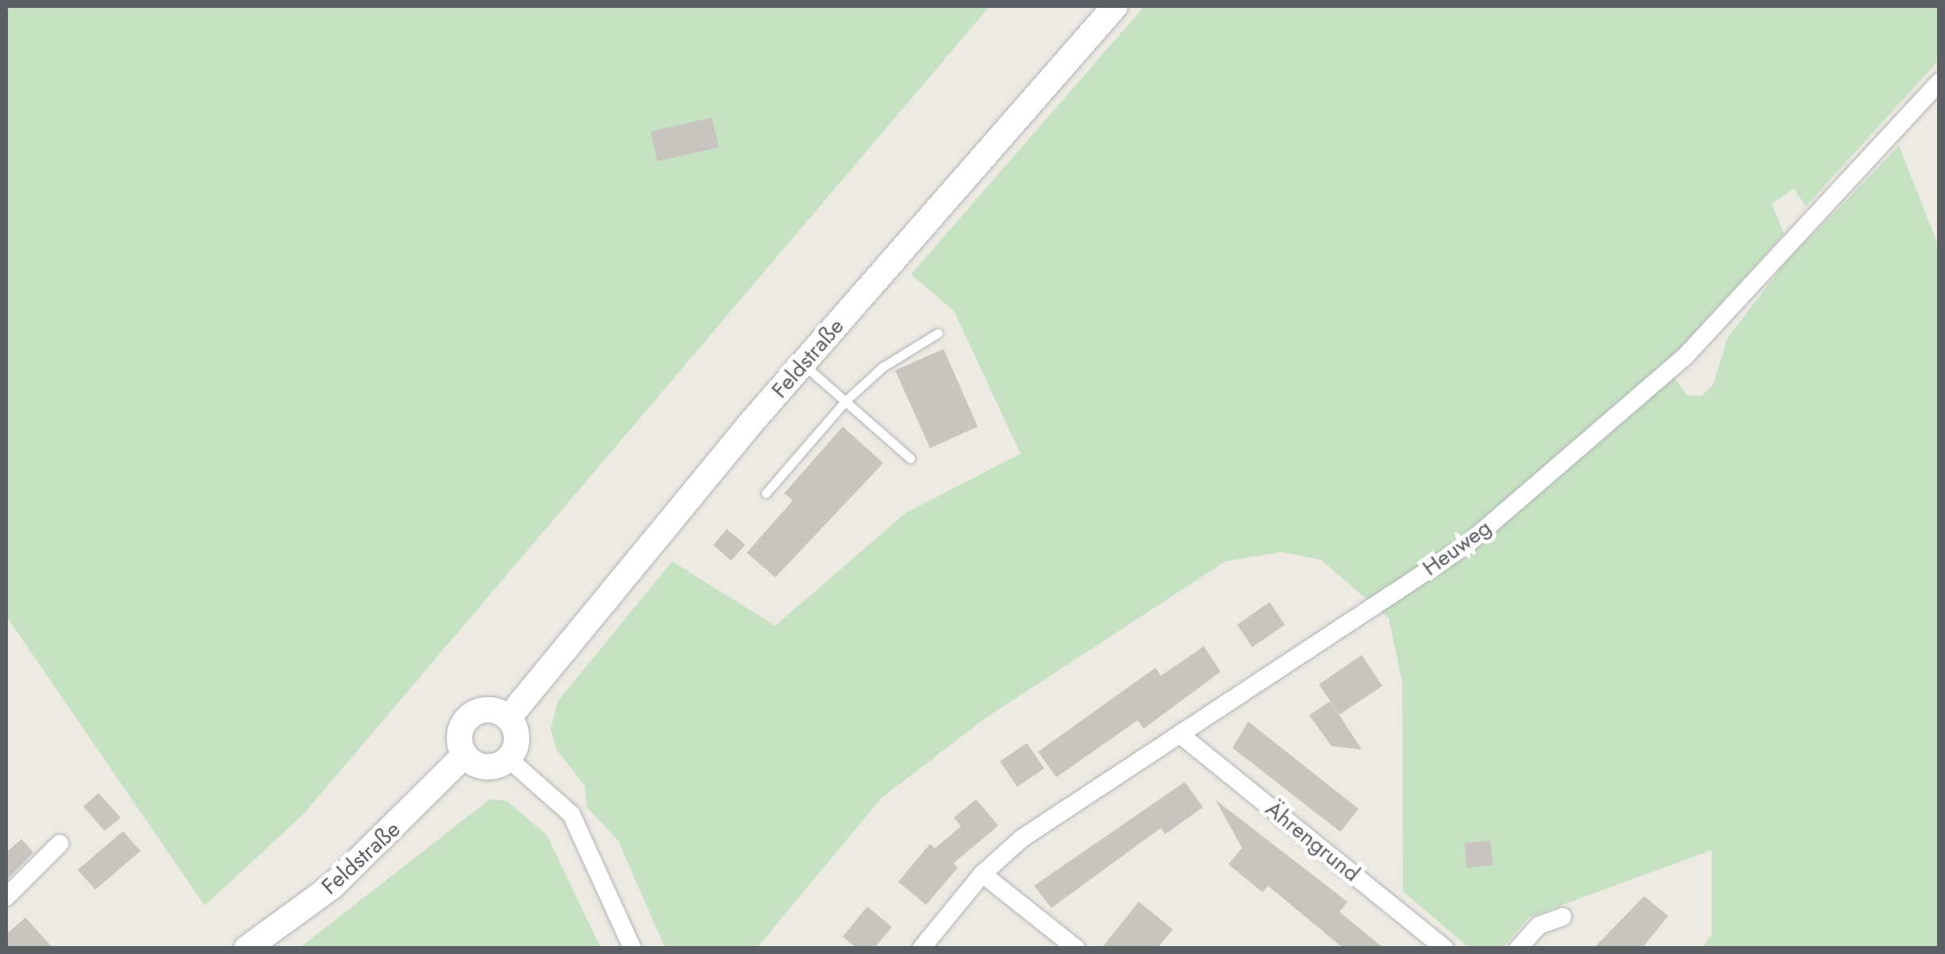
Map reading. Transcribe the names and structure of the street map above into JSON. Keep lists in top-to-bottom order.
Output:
{
  "streets": {
    "main road": ["Feldstraße"],
    "street": ["Heuweg", "Ährengrund"]
  },
  "crossings": [
    ["Heuweg", "Ährengrund"]
  ]
}
